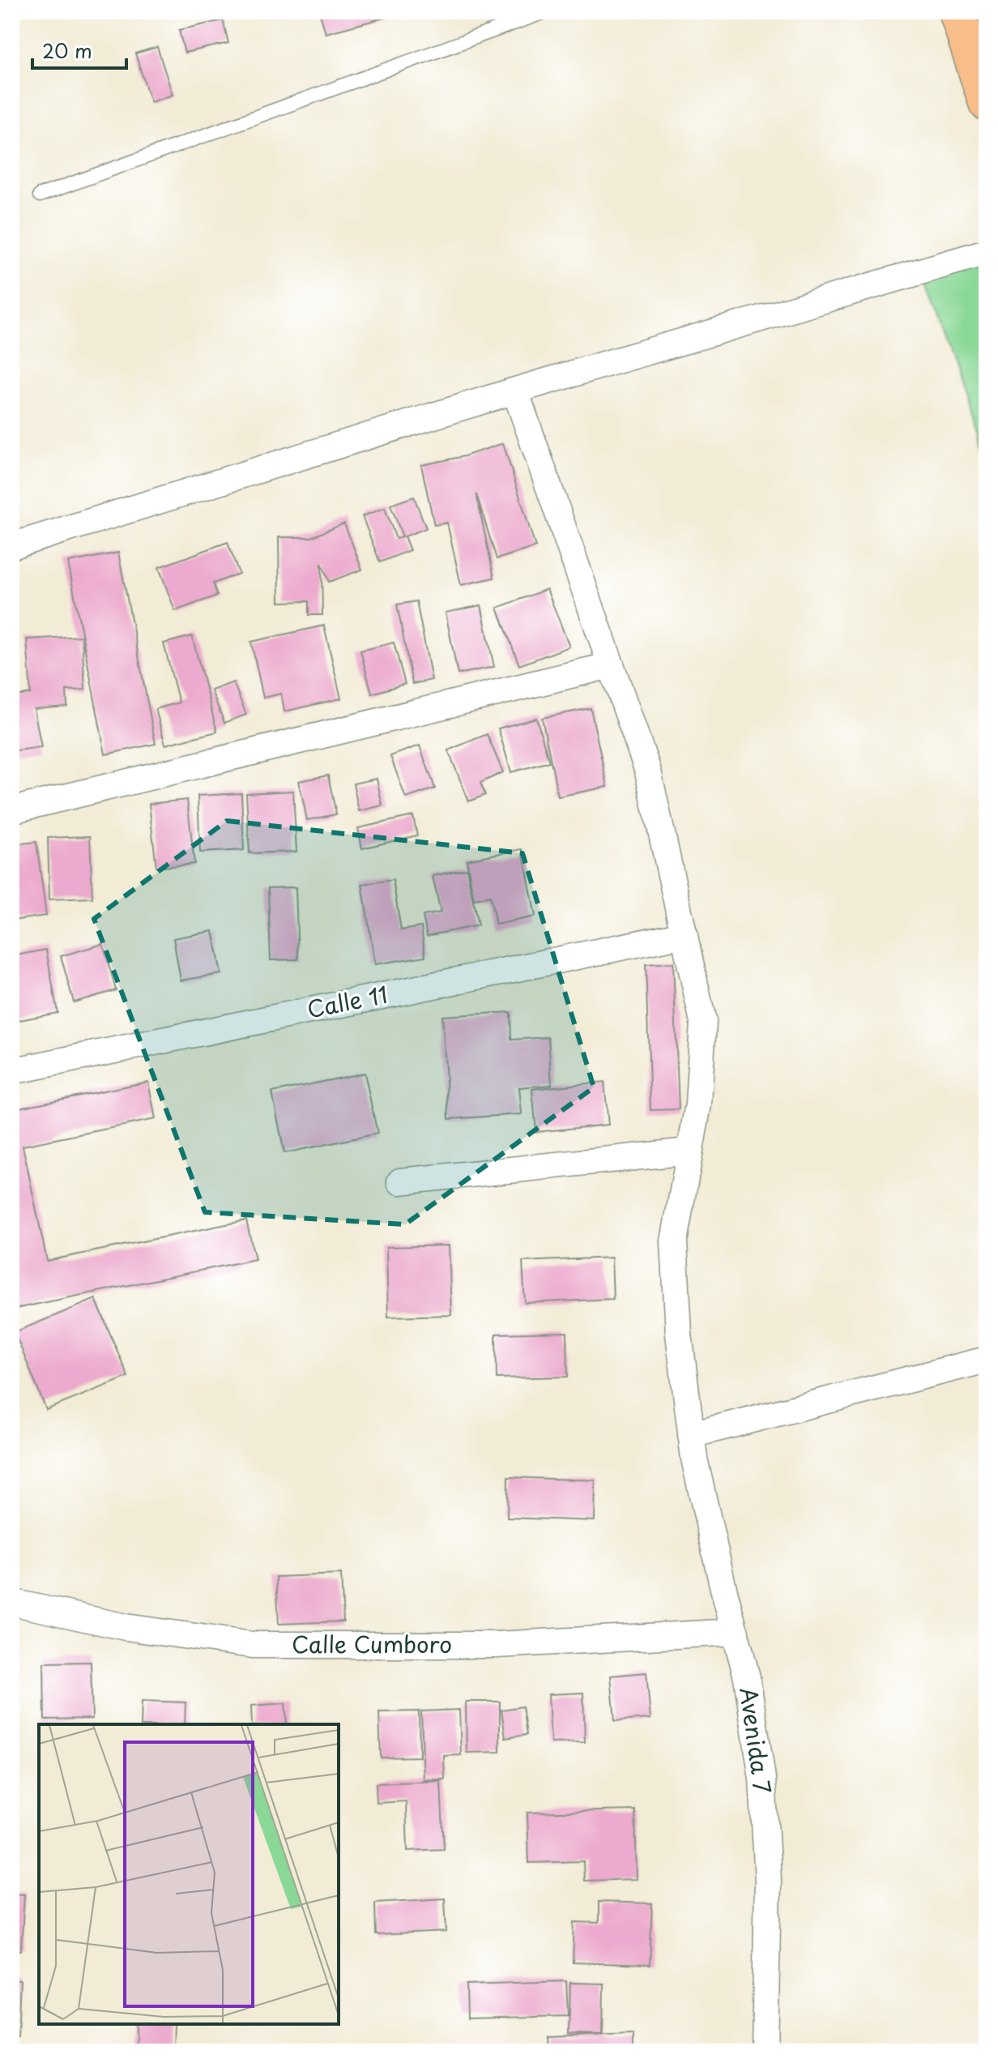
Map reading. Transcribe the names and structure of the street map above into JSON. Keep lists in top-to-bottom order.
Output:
{
  "streets": {
    "street": ["Calle 11", "Calle Cumboro", "Avenida 7"]
  },
  "crossings": [
    ["Calle 11", "Avenida 7"],
    ["Calle Cumboro", "Avenida 7"]
  ],
  "scale_bar": "20 m"
}
